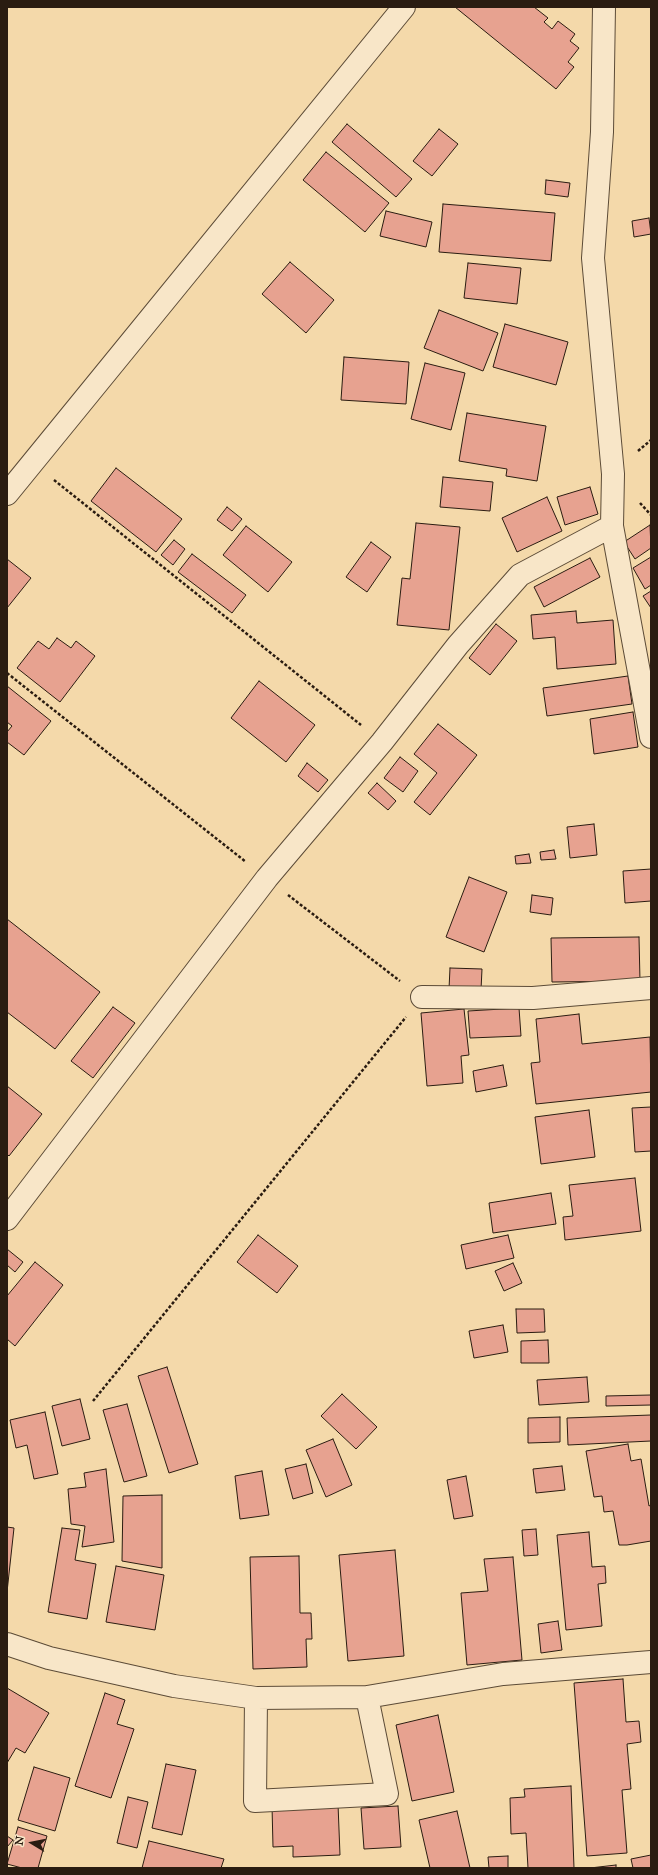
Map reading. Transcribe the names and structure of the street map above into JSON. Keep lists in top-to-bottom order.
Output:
{
  "north": "left"
}
